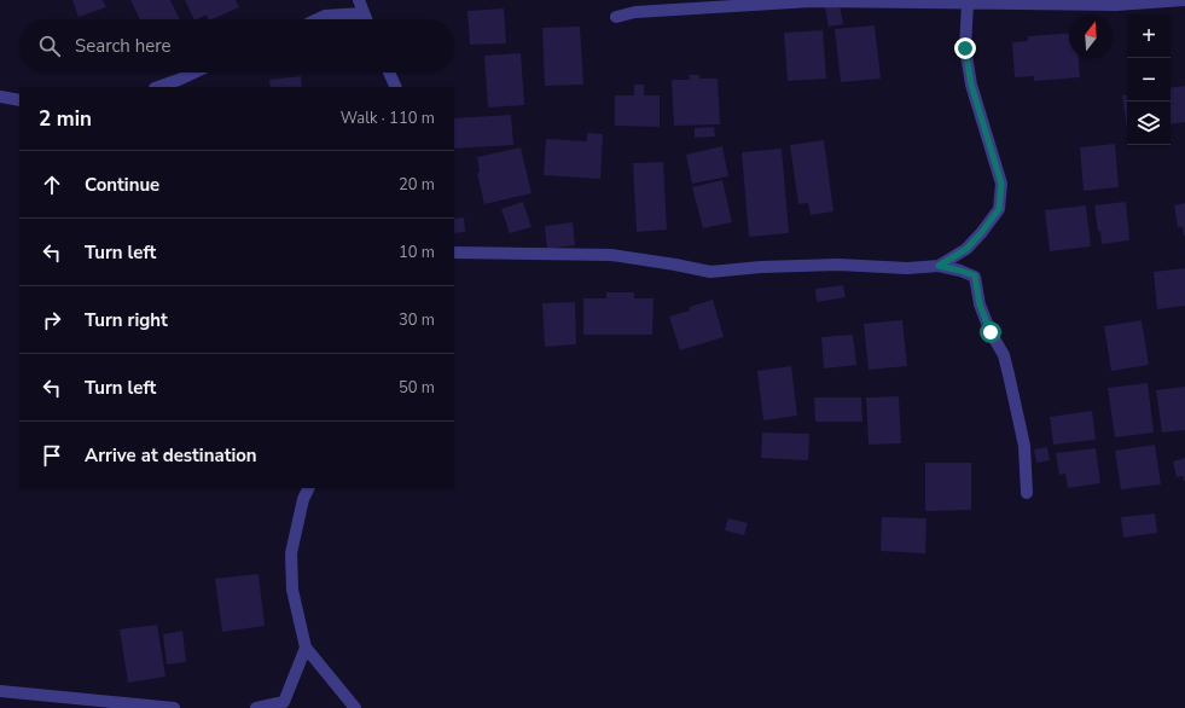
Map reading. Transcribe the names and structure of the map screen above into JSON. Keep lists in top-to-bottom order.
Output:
{
  "north": "top",
  "page": {
    "map_buttons": ["+", "−"],
    "search": "Search here",
    "heading": ["2 min", "Walk · 110 m"],
    "list": [
      ["Continue", "20 m"],
      ["Turn left", "10 m"],
      ["Turn right", "30 m"],
      ["Turn left", "50 m"],
      "Arrive at destination"
    ]
  }
}
